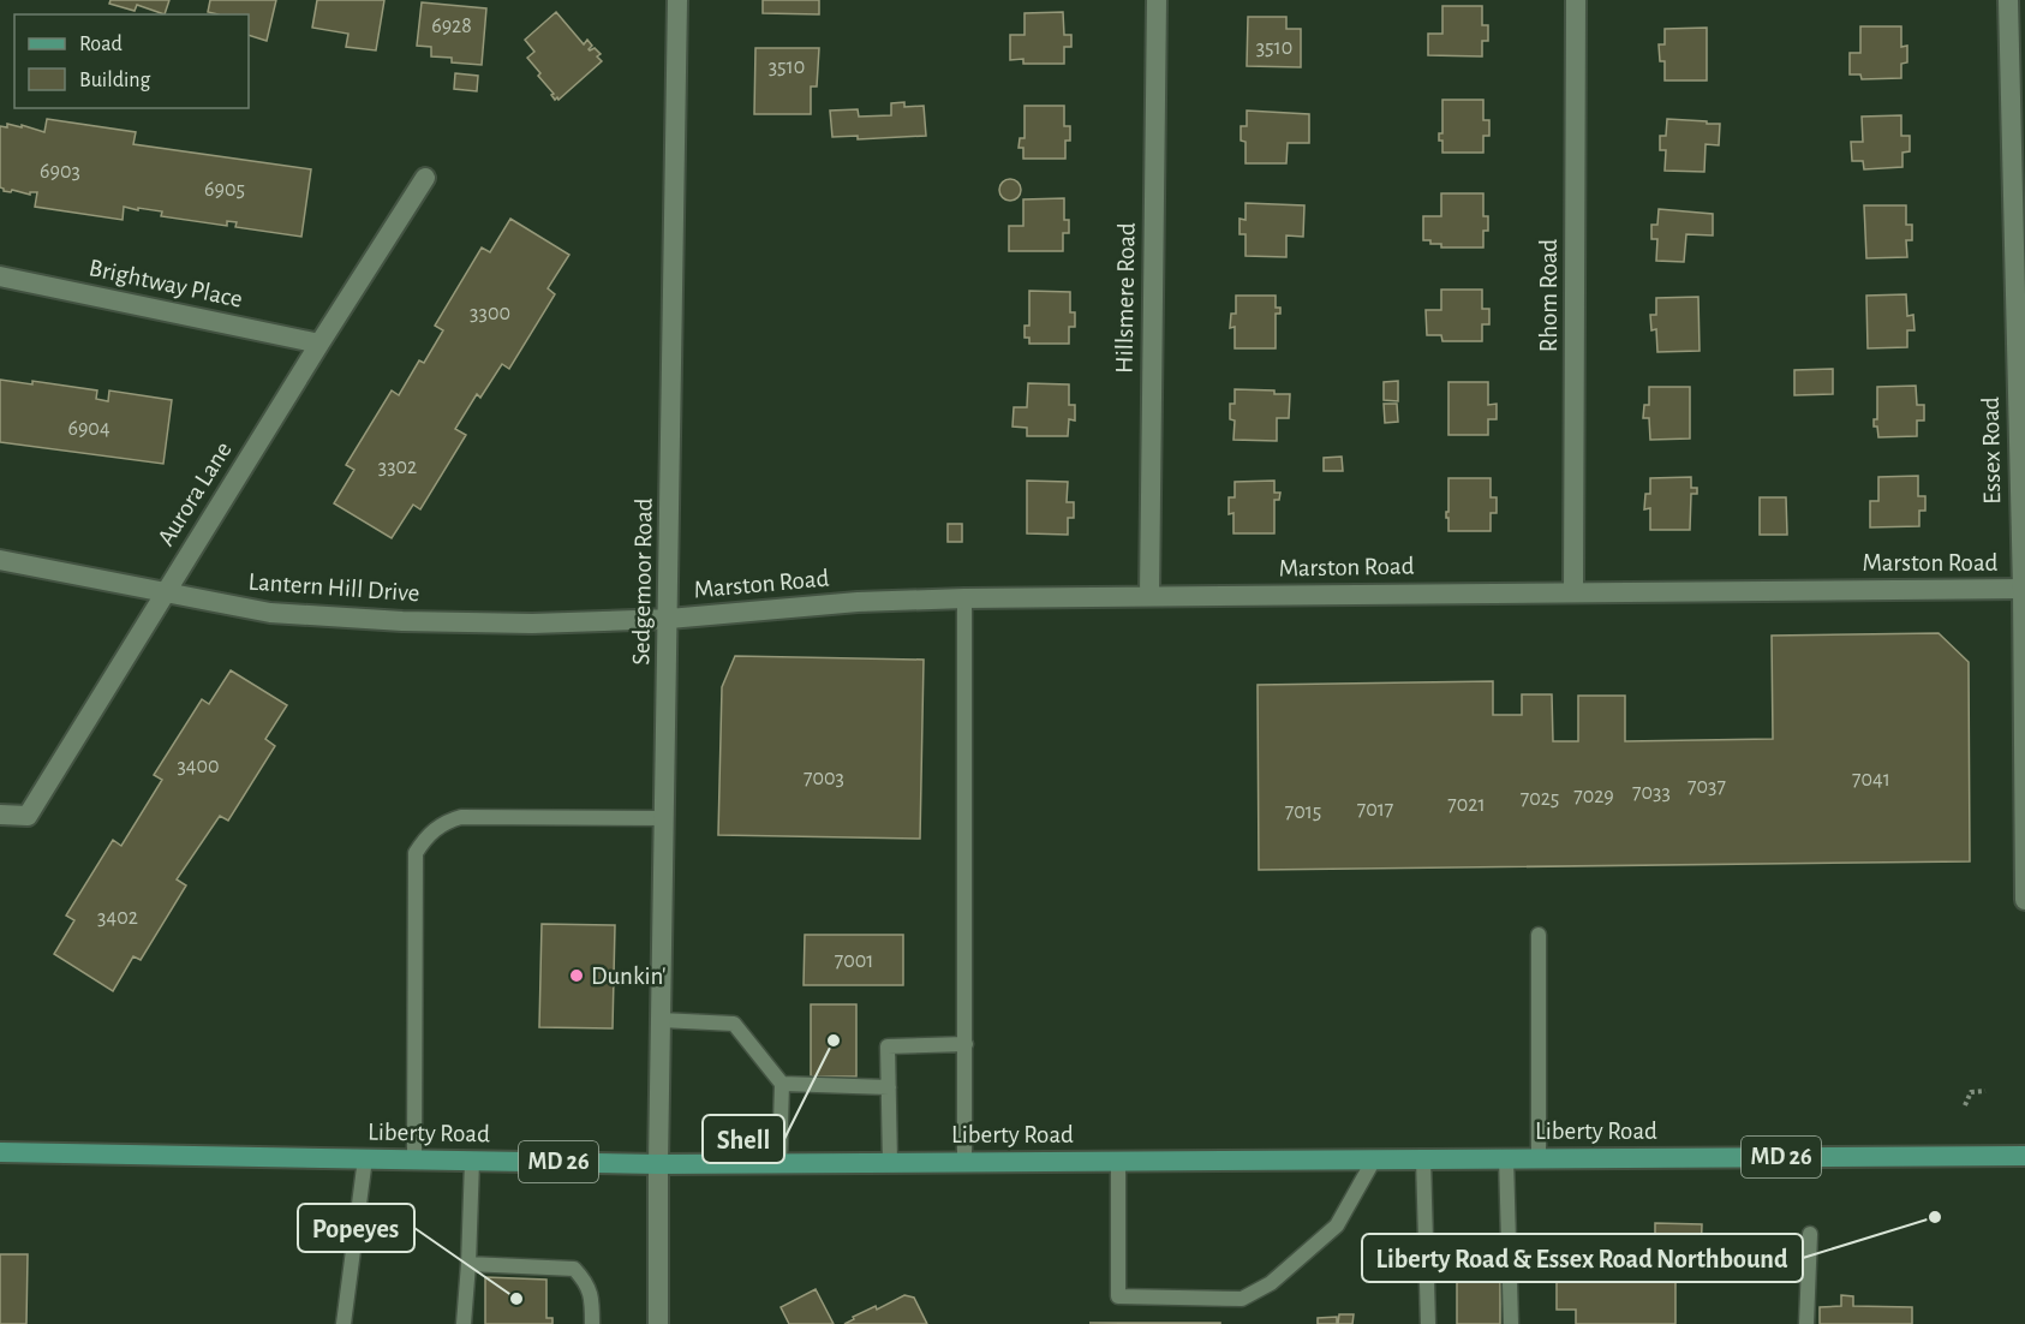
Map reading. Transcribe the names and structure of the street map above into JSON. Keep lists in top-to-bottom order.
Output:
{
  "streets": {
    "main road": ["Liberty Road", "MD 26"],
    "street": [
      "Brightway Place",
      "Rhom Road",
      "Hillsmere Road",
      "Essex Road",
      "Aurora Lane",
      "Marston Road",
      "Sedgemoor Road",
      "Lantern Hill Drive"
    ]
  },
  "crossings": [
    ["Brightway Place", "Aurora Lane"],
    ["Rhom Road", "Marston Road"],
    ["Hillsmere Road", "Marston Road"],
    ["Essex Road", "Marston Road"],
    ["Aurora Lane", "Lantern Hill Drive"],
    ["Marston Road", "Sedgemoor Road"],
    ["Marston Road", "Lantern Hill Drive"],
    ["Sedgemoor Road", "Lantern Hill Drive"],
    ["Sedgemoor Road", "Liberty Road"]
  ],
  "places": [
    "Dunkin'",
    "Shell",
    "Liberty Road & Essex Road Northbound",
    "Popeyes"
  ],
  "house_numbers": [
    "6928",
    "3510",
    "3510",
    "6903",
    "6905",
    "3300",
    "6904",
    "3302",
    "3400",
    "7003",
    "7041",
    "7037",
    "7033",
    "7029",
    "7025",
    "7021",
    "7017",
    "7015",
    "3402",
    "7001"
  ],
  "legend": ["Road", "Building"]
}
